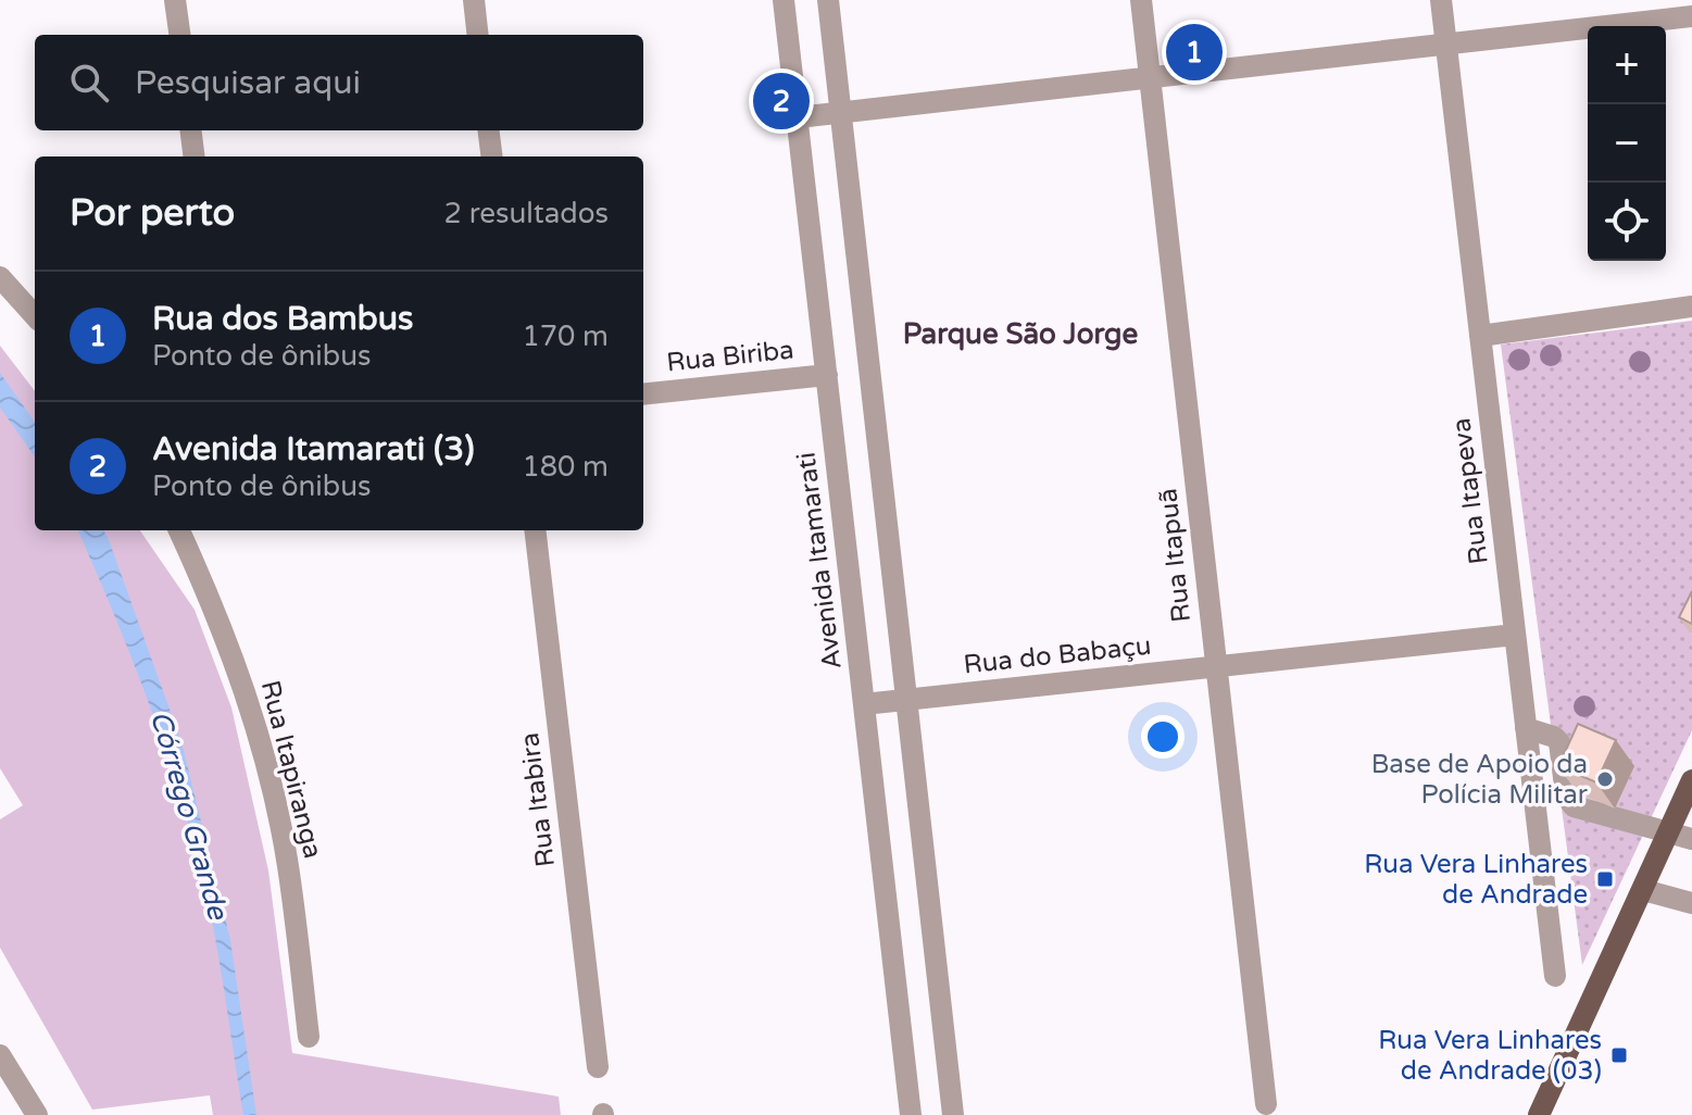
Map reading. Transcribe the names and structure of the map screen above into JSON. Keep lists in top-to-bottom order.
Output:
{
  "streets": {
    "street": [
      "Rua Biriba",
      "Rua Itapeva",
      "Rua Itapuã",
      "Avenida Itamarati",
      "Rua do Babaçu",
      "Rua Itapiranga",
      "Rua Itabira"
    ]
  },
  "crossings": [
    ["Rua Biriba", "Avenida Itamarati"],
    ["Rua Itapeva", "Rua do Babaçu"],
    ["Rua Itapuã", "Rua do Babaçu"],
    ["Avenida Itamarati", "Rua do Babaçu"]
  ],
  "districts": ["Parque São Jorge"],
  "water": ["Córrego Grande"],
  "places": {
    "other": ["Base de Apoio da Polícia Militar"],
    "transit": ["Rua Vera Linhares de Andrade", "Rua Vera Linhares de Andrade (03)"]
  },
  "page": {
    "pins": ["1", "2"],
    "map_buttons": ["+", "−"],
    "search": "Pesquisar aqui",
    "heading": ["Por perto", "2 resultados"],
    "list": [
      {
        "mark": "1",
        "name": "Rua dos Bambus",
        "note": "Ponto de ônibus",
        "value": "170 m"
      },
      {
        "mark": "2",
        "name": "Avenida Itamarati (3)",
        "note": "Ponto de ônibus",
        "value": "180 m"
      }
    ]
  }
}
